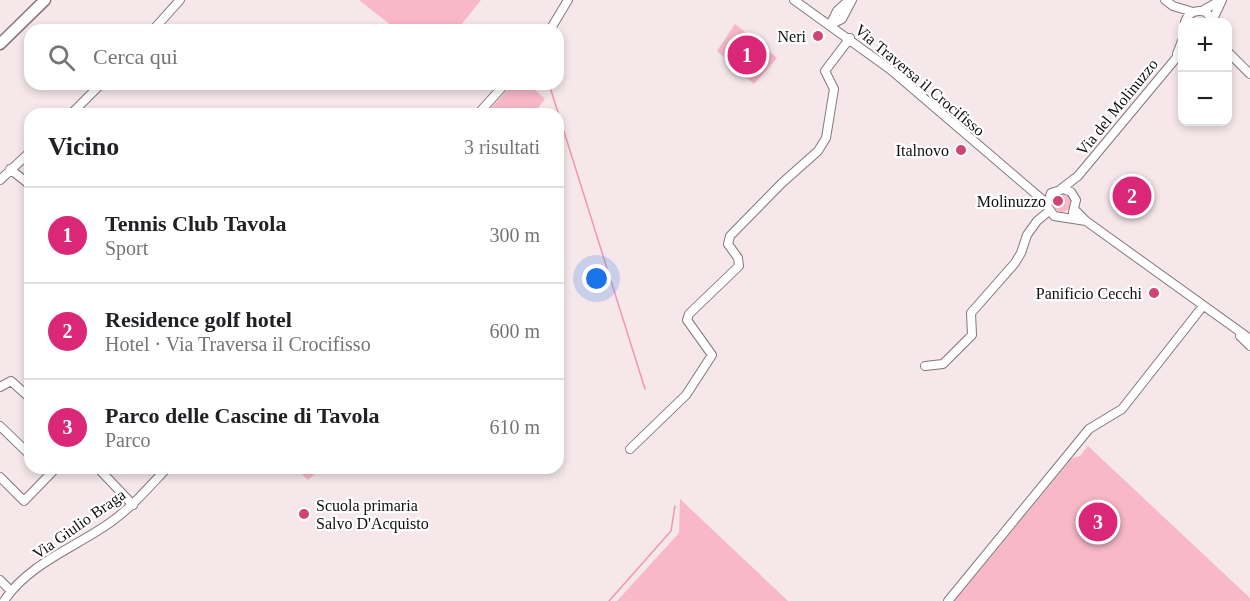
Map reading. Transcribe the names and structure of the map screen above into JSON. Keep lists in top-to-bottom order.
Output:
{
  "streets": {
    "street": ["Via Traversa il Crocifisso", "Via del Molinuzzo", "Via Giulio Braga"]
  },
  "crossings": [
    ["Via Traversa il Crocifisso", "Via del Molinuzzo"]
  ],
  "places": [
    "Neri",
    "Italnovo",
    "Molinuzzo",
    "Panificio Cecchi",
    "Scuola primaria Salvo D'Acquisto"
  ],
  "page": {
    "map_buttons": ["+", "−"],
    "search": "Cerca qui",
    "pins": ["1", "2", "3"],
    "heading": ["Vicino", "3 risultati"],
    "list": [
      {
        "mark": "1",
        "name": "Tennis Club Tavola",
        "note": "Sport",
        "value": "300 m"
      },
      {
        "mark": "2",
        "name": "Residence golf hotel",
        "note": "Hotel · Via Traversa il Crocifisso",
        "value": "600 m"
      },
      {
        "mark": "3",
        "name": "Parco delle Cascine di Tavola",
        "note": "Parco",
        "value": "610 m"
      }
    ]
  }
}
